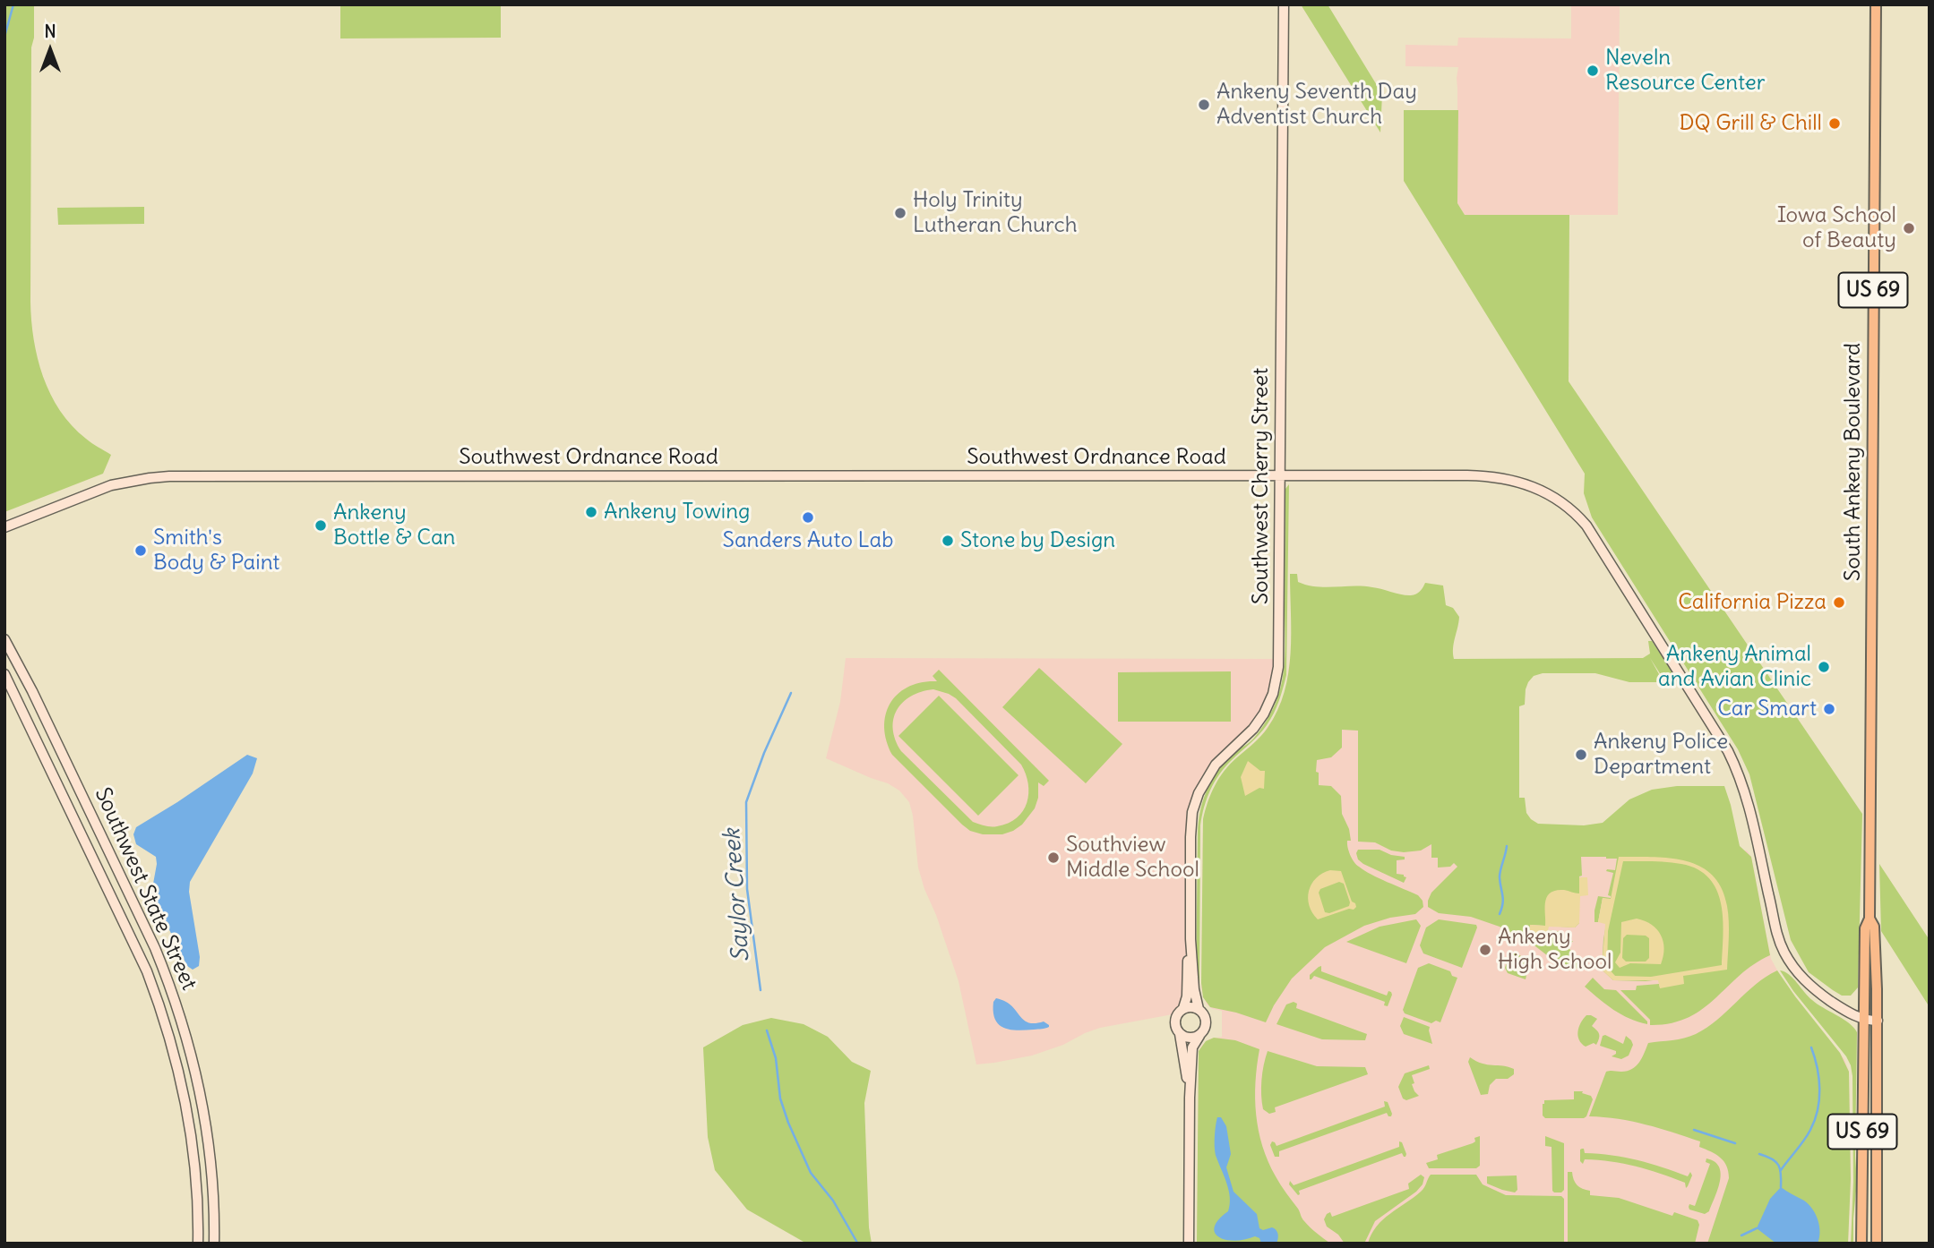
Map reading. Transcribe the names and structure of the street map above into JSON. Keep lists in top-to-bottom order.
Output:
{
  "streets": {
    "main road": ["US 69", "South Ankeny Boulevard"],
    "street": ["Southwest Ordnance Road", "Southwest Cherry Street", "Southwest State Street"]
  },
  "crossings": [
    ["Southwest Ordnance Road", "South Ankeny Boulevard"],
    ["Southwest Ordnance Road", "Southwest Cherry Street"]
  ],
  "water": ["Saylor Creek"],
  "places": [
    "Neveln Resource Center",
    "Ankeny Seventh Day Adventist Church",
    "DQ Grill & Chill",
    "Holy Trinity Lutheran Church",
    "Iowa School of Beauty",
    "Ankeny Towing",
    "Sanders Auto Lab",
    "Ankeny Bottle & Can",
    "Stone by Design",
    "Smith's Body & Paint",
    "California Pizza",
    "Ankeny Animal and Avian Clinic",
    "Car Smart",
    "Ankeny Police Department",
    "Southview Middle School",
    "Ankeny High School"
  ],
  "north": "top"
}
